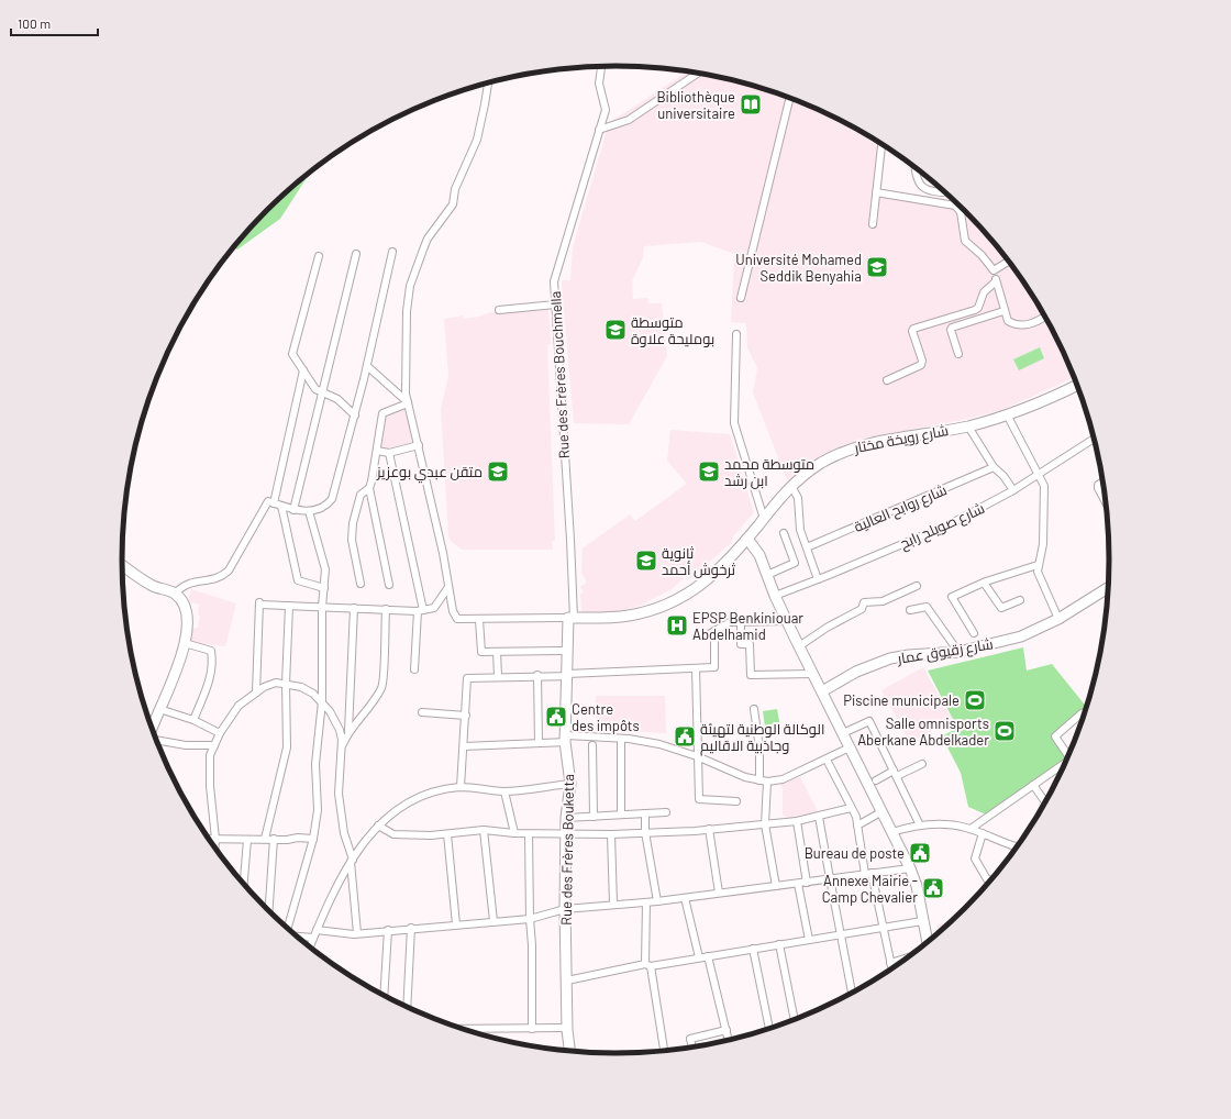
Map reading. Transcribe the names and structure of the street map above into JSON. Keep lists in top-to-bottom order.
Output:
{
  "streets": {
    "main road": ["شارع رويخة مختار", "شارع زقيوق عمار", "Rue des Frères Bouketta"],
    "street": ["Rue des Frères Bouchmella", "شارع روابح العالية", "شارع صويلح رابح"]
  },
  "crossings": [
    ["Rue des Frères Bouchmella", "شارع رويخة مختار"],
    ["Rue des Frères Bouchmella", "Rue des Frères Bouketta"],
    ["شارع رويخة مختار", "Rue des Frères Bouketta"]
  ],
  "places": {
    "library": ["Bibliothèque universitaire"],
    "school or university": [
      "Université Mohamed Seddik Benyahia",
      "متوسطة بومليحة علاوة",
      "متقن عبدي بوعزيز",
      "متوسطة محمد ابن رشد",
      "ثانوية ثرخوش أحمد"
    ],
    "hospital": ["EPSP Benkiniouar Abdelhamid"],
    "sports": ["Piscine municipale", "Salle omnisports Aberkane Abdelkader"],
    "public building": [
      "Centre des impôts",
      "الوكالة الوطنية لتهيئة وجاذبية الاقاليم",
      "Bureau de poste",
      "Annexe Mairie - Camp Chevalier"
    ]
  },
  "scale_bar": "100 m"
}
